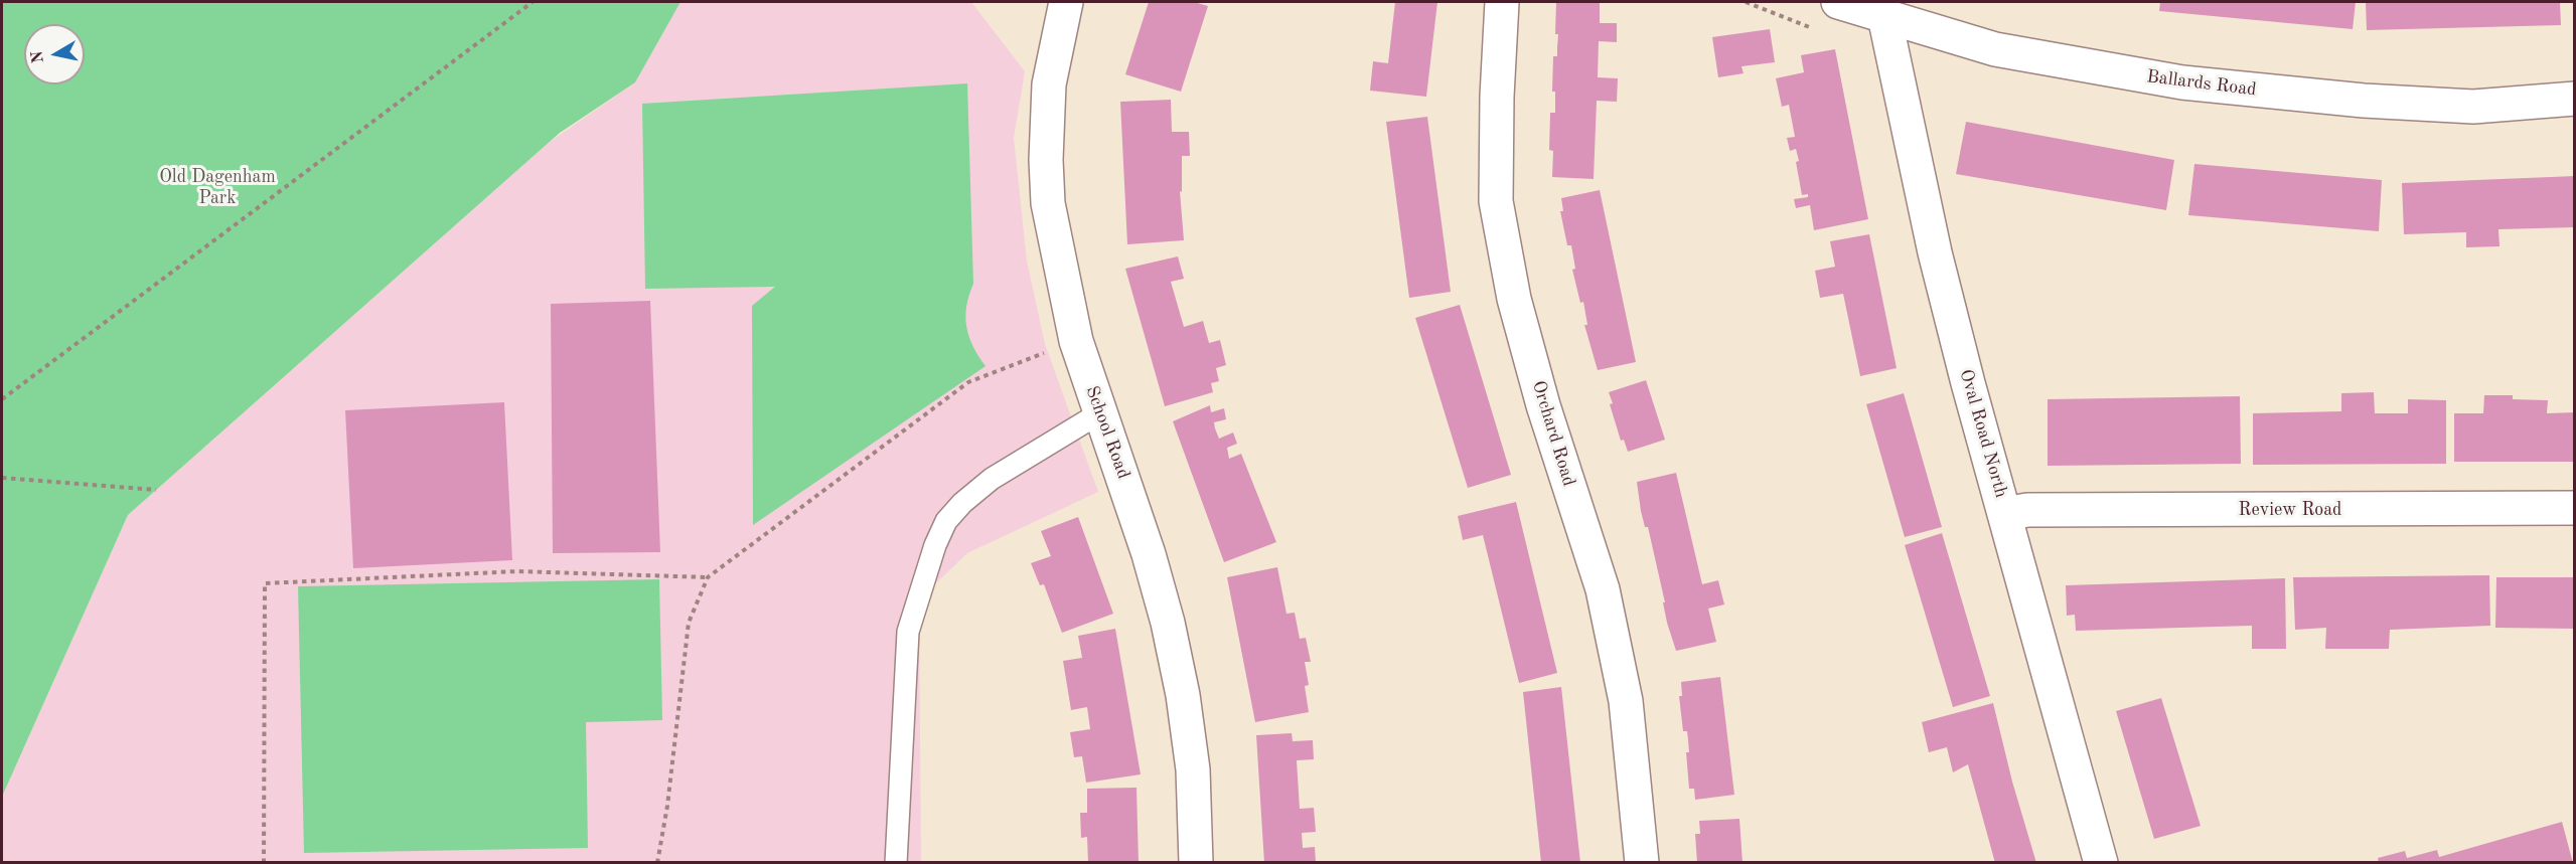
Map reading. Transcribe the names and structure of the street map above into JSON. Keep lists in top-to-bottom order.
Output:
{
  "streets": {
    "street": [
      "Ballards Road",
      "School Road",
      "Orchard Road",
      "Oval Road North",
      "Review Road"
    ]
  },
  "crossings": [
    ["Ballards Road", "Oval Road North"],
    ["Oval Road North", "Review Road"]
  ],
  "parks": ["Old Dagenham Park"],
  "north": "left"
}
